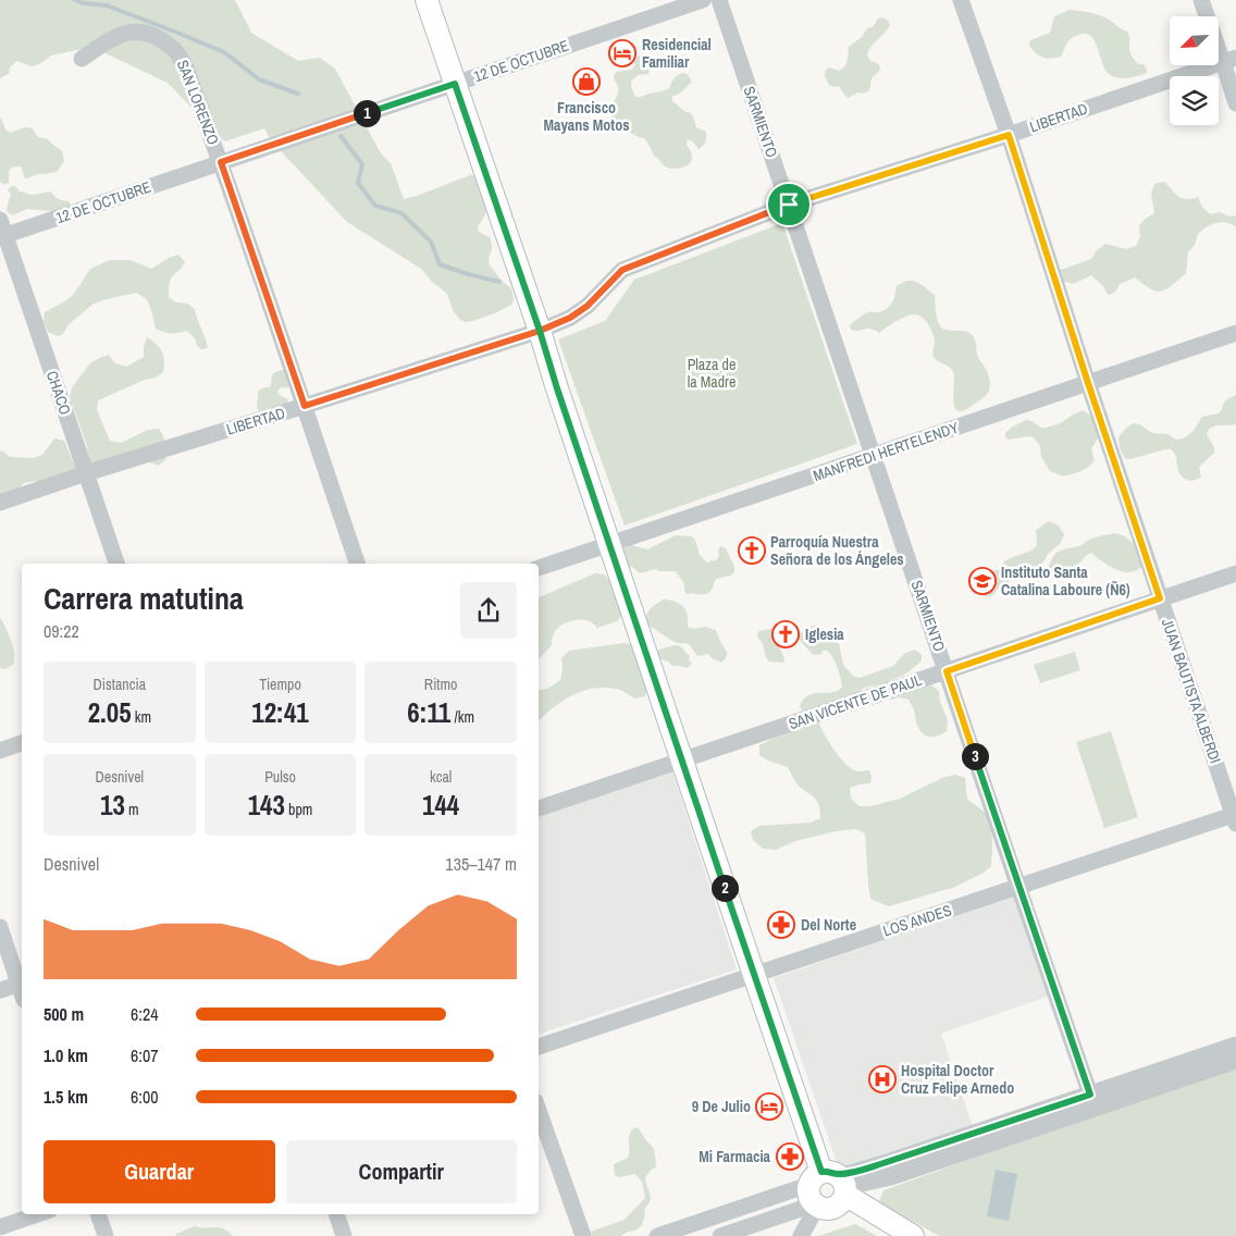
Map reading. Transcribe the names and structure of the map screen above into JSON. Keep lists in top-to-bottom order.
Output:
{
  "streets": {
    "street": [
      "12 DE OCTUBRE",
      "SAN LORENZO",
      "LIBERTAD",
      "SARMIENTO",
      "CHACO",
      "MANFREDI HERTELENDY",
      "JUAN BAUTISTA ALBERDI",
      "SAN VICENTE DE PAUL",
      "LOS ANDES"
    ]
  },
  "crossings": [
    ["12 DE OCTUBRE", "SAN LORENZO"],
    ["12 DE OCTUBRE", "CHACO"],
    ["SAN LORENZO", "LIBERTAD"],
    ["LIBERTAD", "SARMIENTO"],
    ["LIBERTAD", "CHACO"],
    ["LIBERTAD", "JUAN BAUTISTA ALBERDI"],
    ["SARMIENTO", "MANFREDI HERTELENDY"],
    ["SARMIENTO", "SAN VICENTE DE PAUL"],
    ["SARMIENTO", "LOS ANDES"],
    ["MANFREDI HERTELENDY", "JUAN BAUTISTA ALBERDI"],
    ["JUAN BAUTISTA ALBERDI", "SAN VICENTE DE PAUL"],
    ["JUAN BAUTISTA ALBERDI", "LOS ANDES"]
  ],
  "parks": ["Plaza de la Madre"],
  "places": {
    "hotel": ["Residencial Familiar", "9 De Julio"],
    "shop": ["Francisco Mayans Motos"],
    "church": ["Parroquía Nuestra Señora de los Ángeles", "Iglesia"],
    "school or university": ["Instituto Santa Catalina Laboure (Ñ6)"],
    "pharmacy": ["Del Norte", "Mi Farmacia"],
    "hospital": ["Hospital Doctor Cruz Felipe Arnedo"]
  },
  "north": "bottom left",
  "page": {
    "pins": ["1", "3", "2"],
    "heading": ["Carrera matutina", "09:22"],
    "stats": [
      ["Distancia", "2.05 km"],
      ["Tiempo", "12:41"],
      ["Ritmo", "6:11 /km"],
      ["Desnivel", "13 m"],
      ["Pulso", "143 bpm"],
      ["kcal", "144"]
    ],
    "chart": ["Desnivel", "135–147 m"],
    "list": [
      {
        "name": "500 m",
        "note": "6:24"
      },
      {
        "name": "1.0 km",
        "note": "6:07"
      },
      {
        "name": "1.5 km",
        "note": "6:00"
      }
    ],
    "buttons": ["Guardar", "Compartir"]
  }
}
